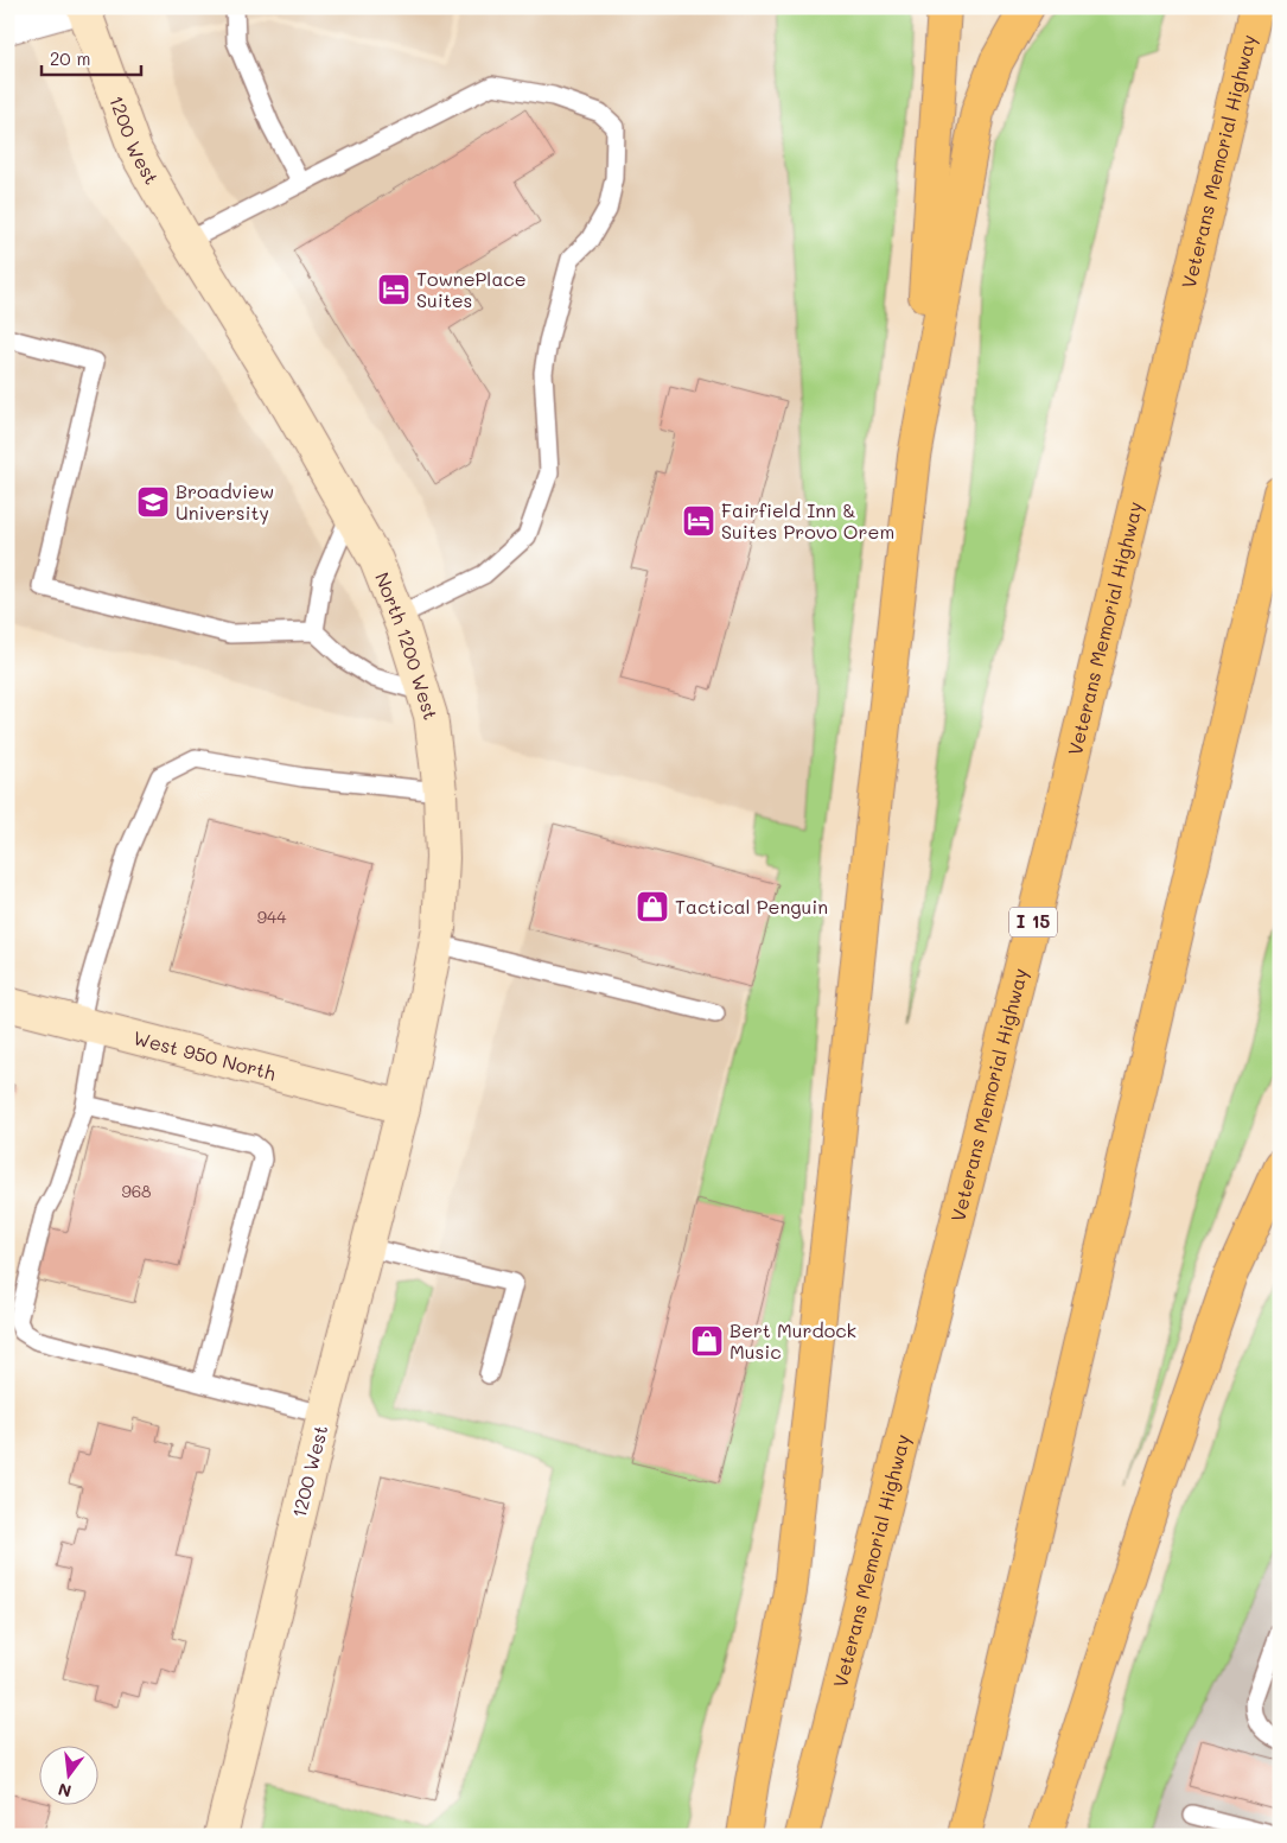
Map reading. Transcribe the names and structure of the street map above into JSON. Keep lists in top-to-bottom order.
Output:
{
  "streets": {
    "highway": ["Veterans Memorial Highway", "I 15"],
    "street": ["1200 West", "North 1200 West", "West 950 North"]
  },
  "crossings": [
    ["1200 West", "North 1200 West"],
    ["1200 West", "West 950 North"],
    ["North 1200 West", "West 950 North"]
  ],
  "places": {
    "hotel": ["TownePlace Suites", "Fairfield Inn & Suites Provo Orem"],
    "school or university": ["Broadview University"],
    "shop": ["Tactical Penguin", "Bert Murdock Music"]
  },
  "house_numbers": ["944", "968"],
  "scale_bar": "20 m",
  "north": "bottom"
}
